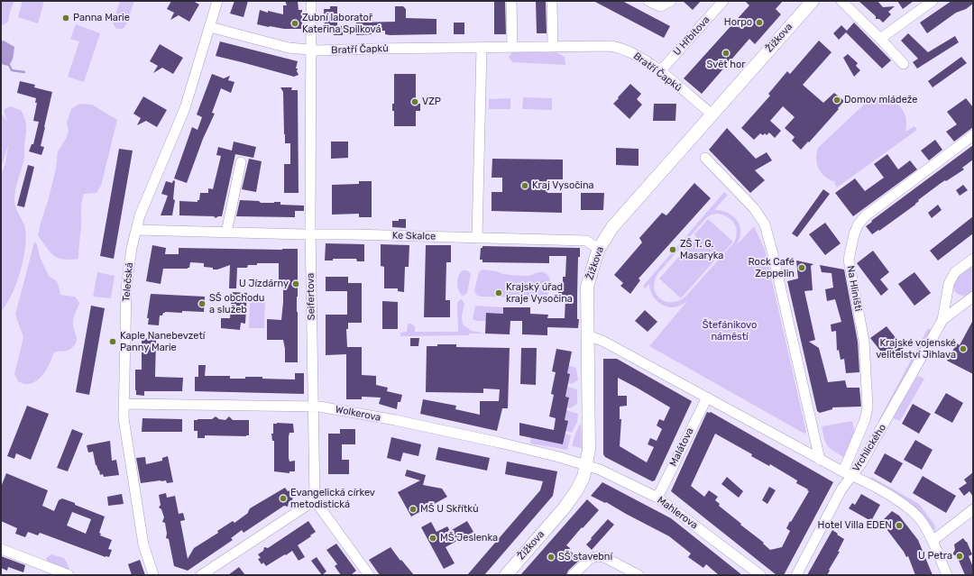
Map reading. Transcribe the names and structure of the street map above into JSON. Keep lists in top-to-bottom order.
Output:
{
  "streets": {
    "main road": ["Žižkova"],
    "street": [
      "U Hřbitova",
      "Bratří Čapků",
      "Ke Skalce",
      "Telečská",
      "Na Hliništi",
      "Seifertova",
      "Wolkerova",
      "Malátova",
      "Vrchlického",
      "Mahlerova"
    ]
  },
  "crossings": [
    ["U Hřbitova", "Bratří Čapků"],
    ["Žižkova", "Bratří Čapků"],
    ["Žižkova", "Ke Skalce"],
    ["Žižkova", "Wolkerova"],
    ["Žižkova", "Mahlerova"],
    ["Bratří Čapků", "Telečská"],
    ["Bratří Čapků", "Seifertova"],
    ["Ke Skalce", "Telečská"],
    ["Ke Skalce", "Seifertova"],
    ["Telečská", "Wolkerova"],
    ["Na Hliništi", "Vrchlického"],
    ["Seifertova", "Wolkerova"],
    ["Wolkerova", "Mahlerova"],
    ["Malátova", "Mahlerova"]
  ],
  "parks": ["Štefánikovo náměstí"],
  "places": [
    "Panna Marie",
    "Horpo",
    "Zubní laboratoř Kateřina Spilková",
    "Svět hor",
    "Domov mládeže",
    "VZP",
    "Kraj Vysočina",
    "ZŠ T. G. Masaryka",
    "Rock Café Zeppelin",
    "U Jízdárny",
    "Krajský úřad kraje Vysočina",
    "SŠ obchodu a služeb",
    "Kaple Nanebevzetí Panny Marie",
    "Krajské vojenské velitelství Jihlava",
    "Evangelická církev metodistická",
    "MŠ U Skřítků",
    "Hotel Villa EDEN",
    "MŠ Jeslenka",
    "U Petra",
    "SŠ stavební"
  ]
}
